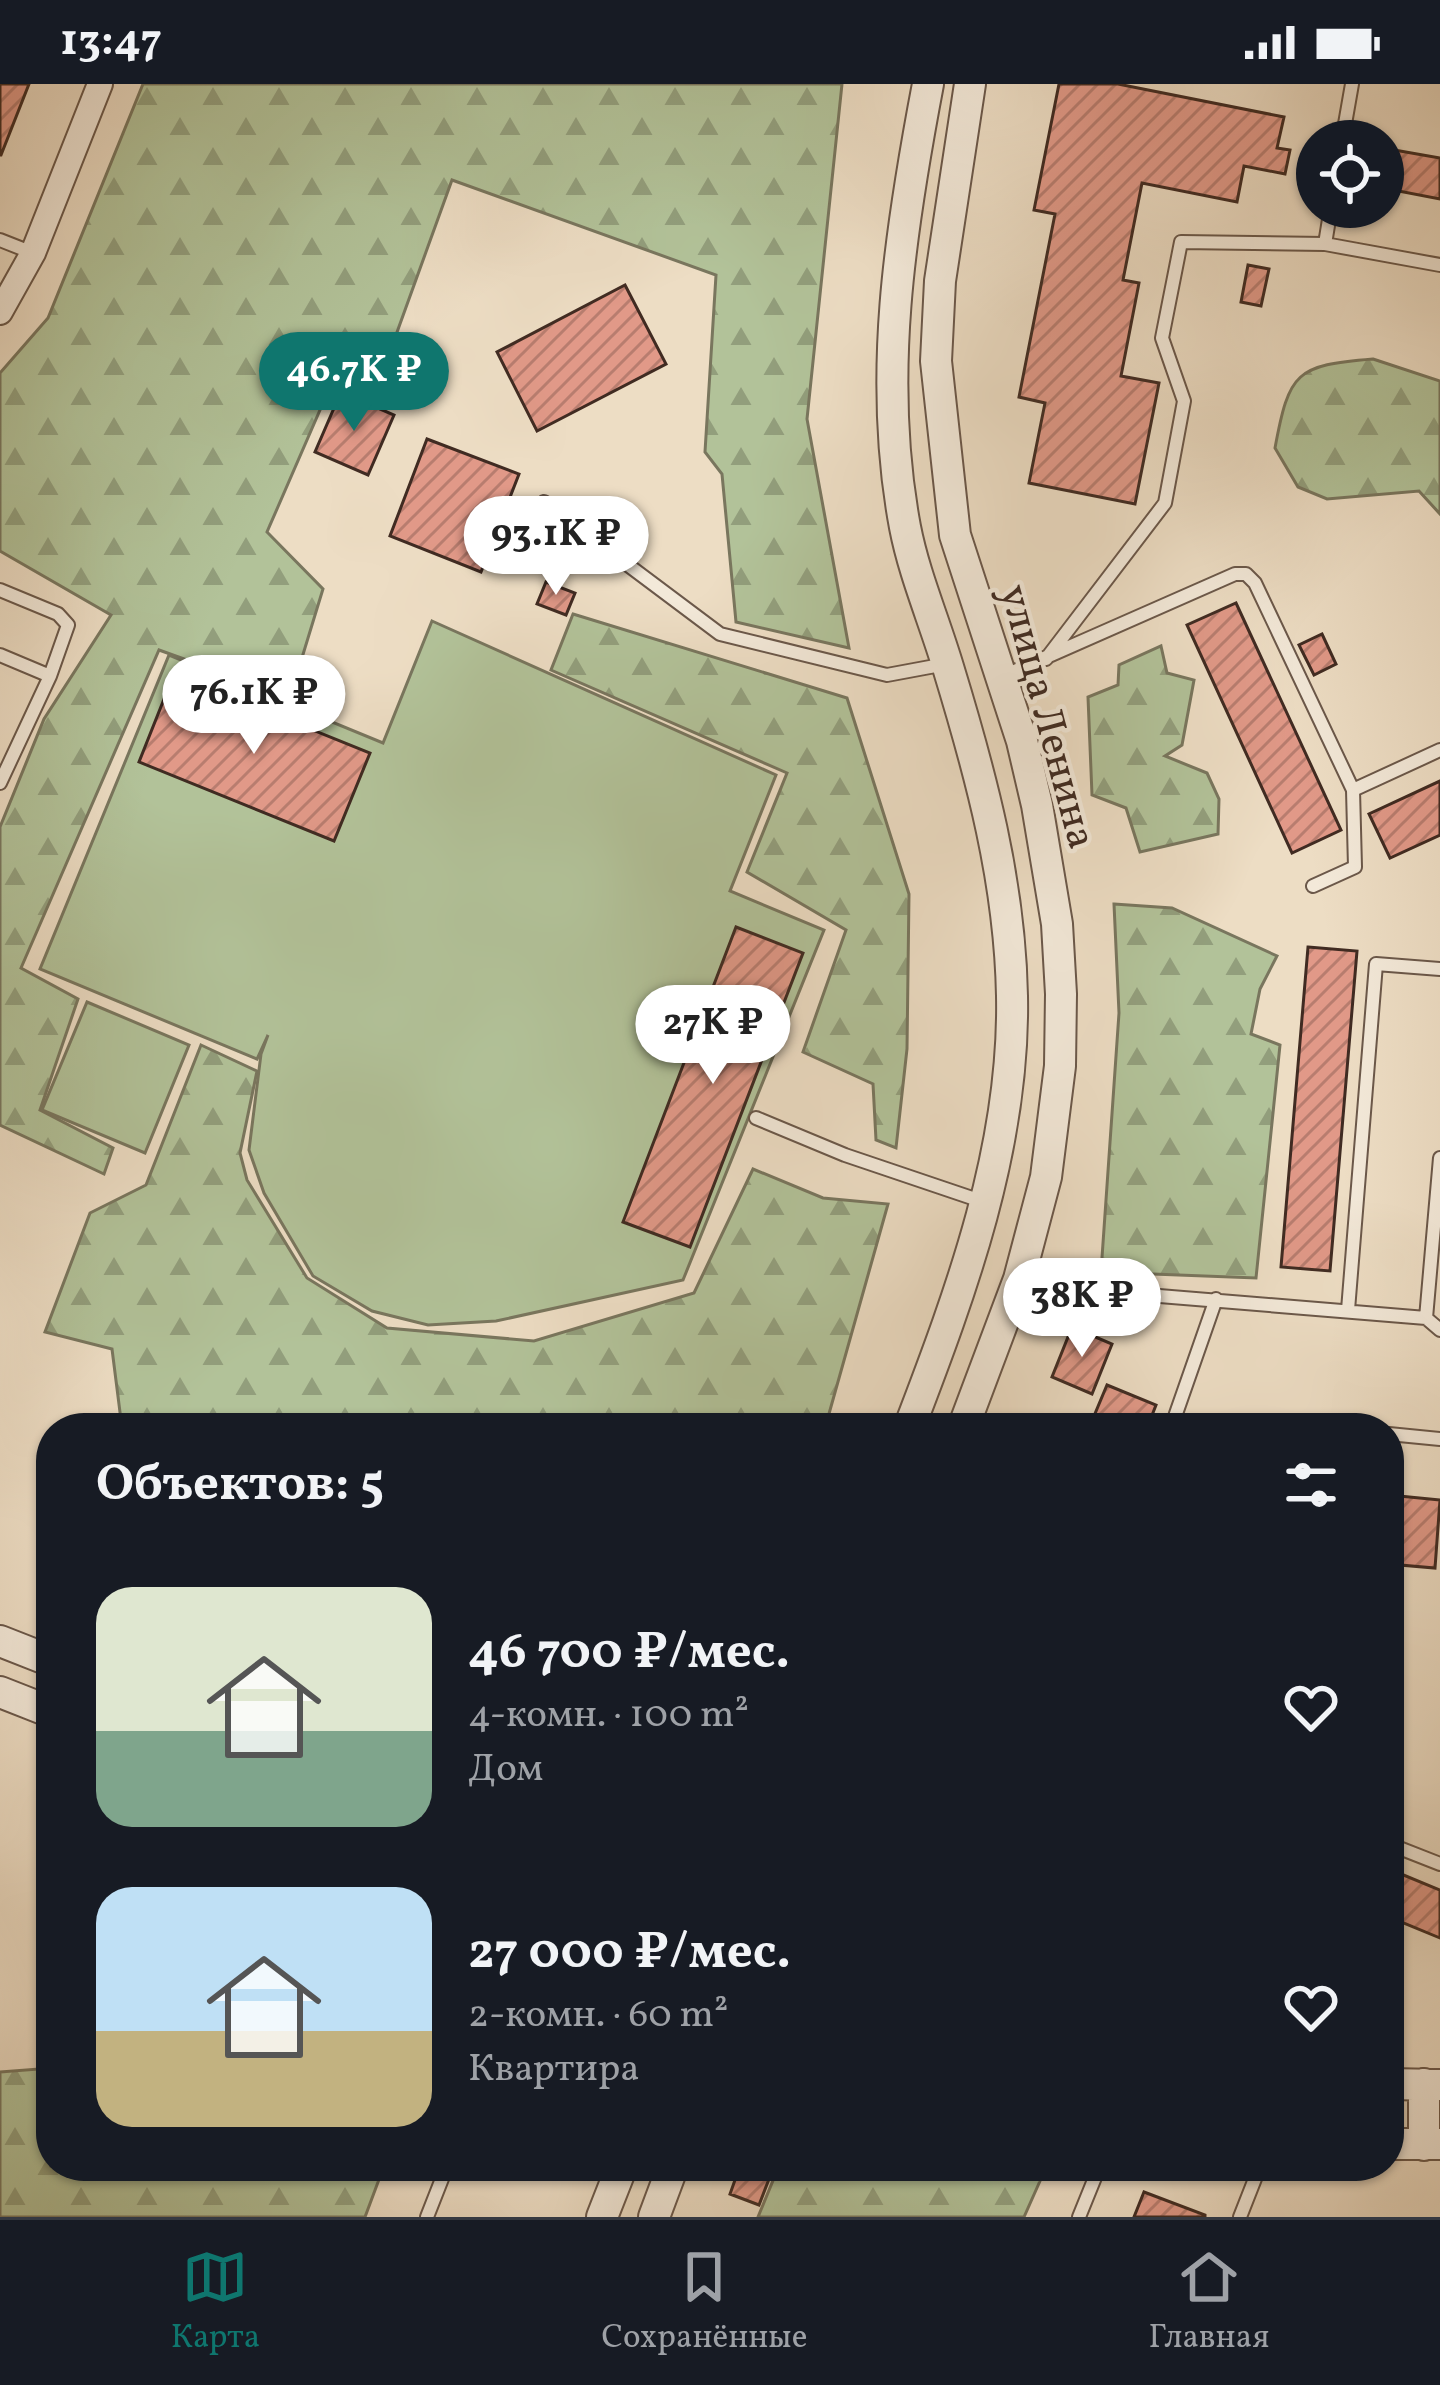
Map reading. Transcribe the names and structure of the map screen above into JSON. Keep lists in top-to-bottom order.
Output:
{
  "streets": {
    "street": ["улица Ленина"]
  },
  "page": {
    "status": "13:47",
    "price": [
      "46.7K ₽",
      "93.1K ₽",
      "76.1K ₽",
      "27K ₽",
      "38K ₽"
    ],
    "heading": "Объектов: 5",
    "list": [
      {
        "name": "46 700 ₽/мес.",
        "note": "4-комн. · 100 m² · Дом"
      },
      {
        "name": "27 000 ₽/мес.",
        "note": "2-комн. · 60 m² · Квартира"
      }
    ],
    "tabs": ["Карта", "Сохранённые", "Главная"]
  }
}
